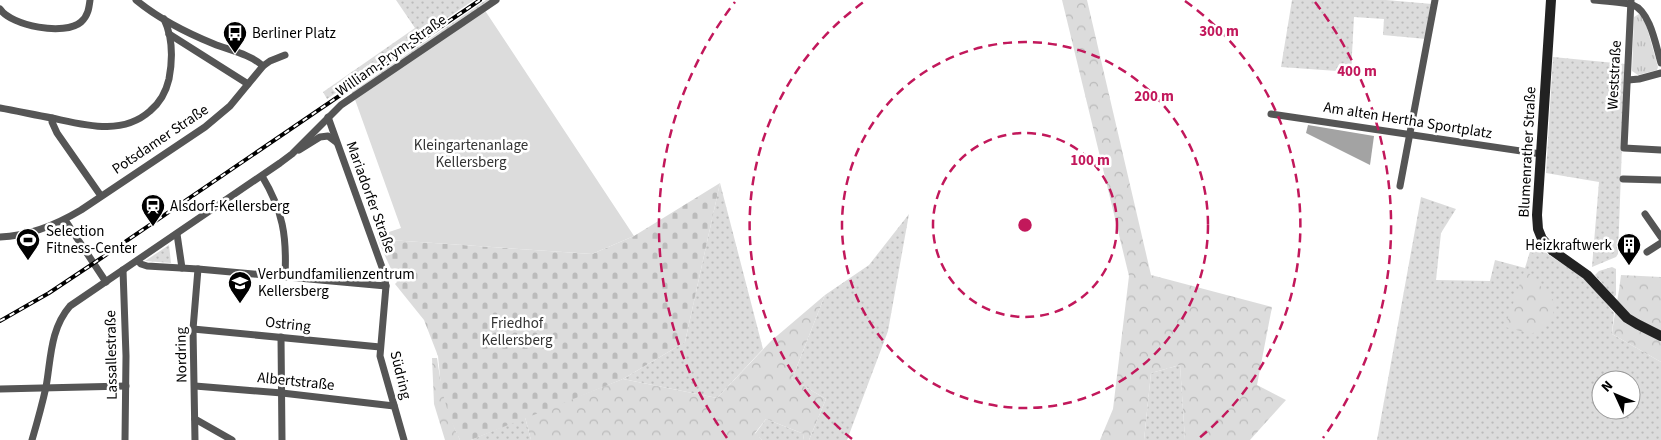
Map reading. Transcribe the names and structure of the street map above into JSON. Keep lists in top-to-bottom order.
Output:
{
  "streets": {
    "street": [
      "William-Prym-Straße",
      "Weststraße",
      "Am alten Hertha Sportplatz",
      "Potsdamer Straße",
      "Blumenrather Straße",
      "Mariadorfer Straße",
      "Ostring",
      "Lassallestraße",
      "Nordring",
      "Südring",
      "Albertstraße"
    ]
  },
  "crossings": [
    ["William-Prym-Straße", "Mariadorfer Straße"],
    ["Am alten Hertha Sportplatz", "Blumenrather Straße"],
    ["Mariadorfer Straße", "Südring"],
    ["Ostring", "Nordring"],
    ["Ostring", "Südring"],
    ["Nordring", "Albertstraße"],
    ["Südring", "Albertstraße"]
  ],
  "parks": ["Kleingartenanlage Kellersberg", "Friedhof Kellersberg"],
  "places": {
    "bus stop": ["Berliner Platz"],
    "station": ["Alsdorf-Kellersberg"],
    "sports": ["Selection Fitness-Center"],
    "building": ["Heizkraftwerk"],
    "school or university": ["Verbundfamilienzentrum Kellersberg"]
  },
  "north": "top left",
  "rings": [
    "300 m",
    "400 m",
    "200 m",
    "100 m"
  ]
}
